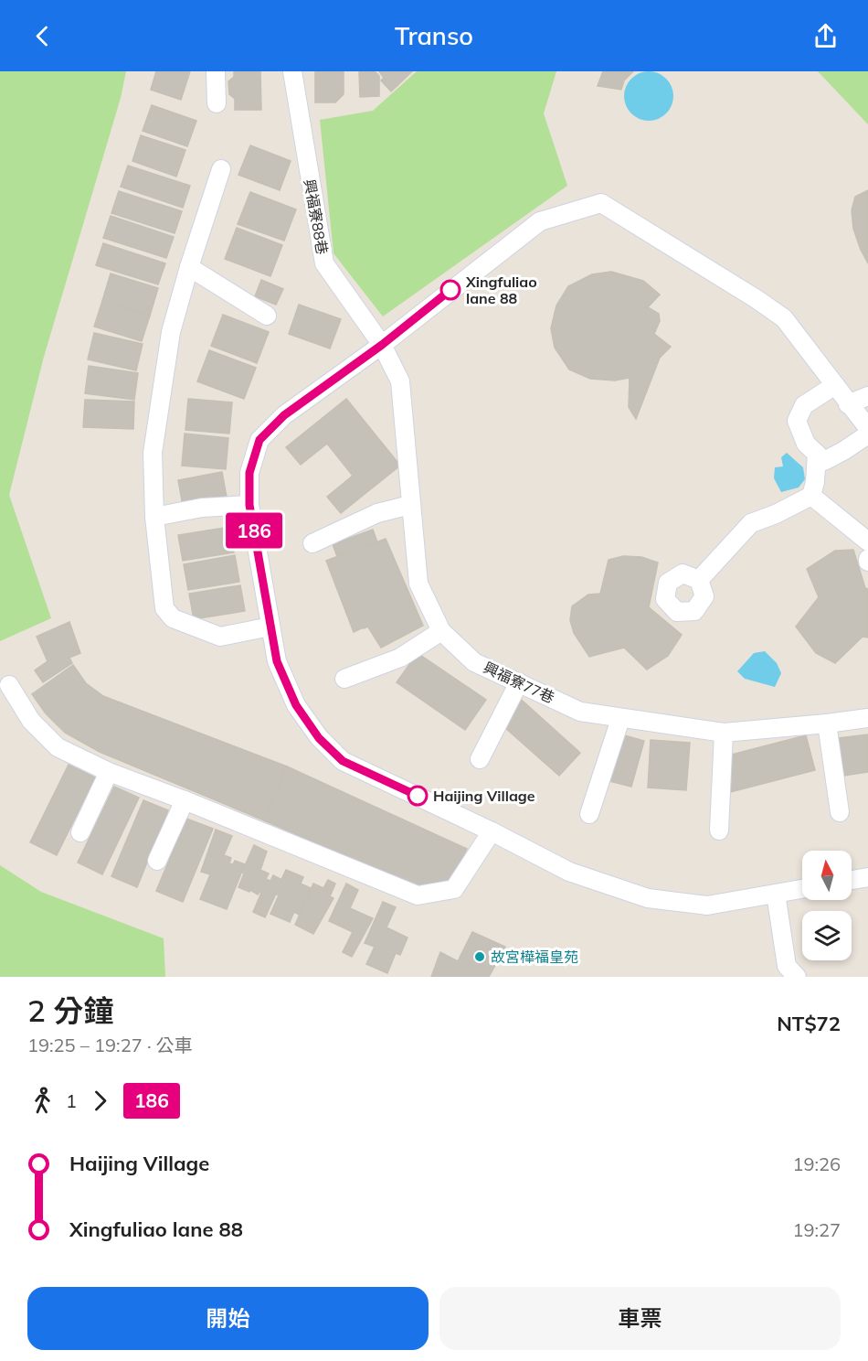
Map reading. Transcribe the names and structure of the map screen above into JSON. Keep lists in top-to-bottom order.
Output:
{
  "streets": {
    "street": ["興福寮88巷", "興福寮77巷"]
  },
  "crossings": [
    ["興福寮88巷", "興福寮77巷"]
  ],
  "places": ["Xingfuliao lane 88", "Haijing Village", "故宮樺福皇苑"],
  "lines": ["bus line 186"],
  "north": "top",
  "page": {
    "header": "Transo",
    "on_map": "186",
    "heading": ["2 分鐘", "19:25 – 19:27 · 公車", "NT$72"],
    "legs": ["1", "186"],
    "list": [
      {
        "name": "Haijing Village",
        "value": "19:26"
      },
      {
        "name": "Xingfuliao lane 88",
        "value": "19:27"
      }
    ],
    "buttons": ["開始", "車票"]
  }
}
